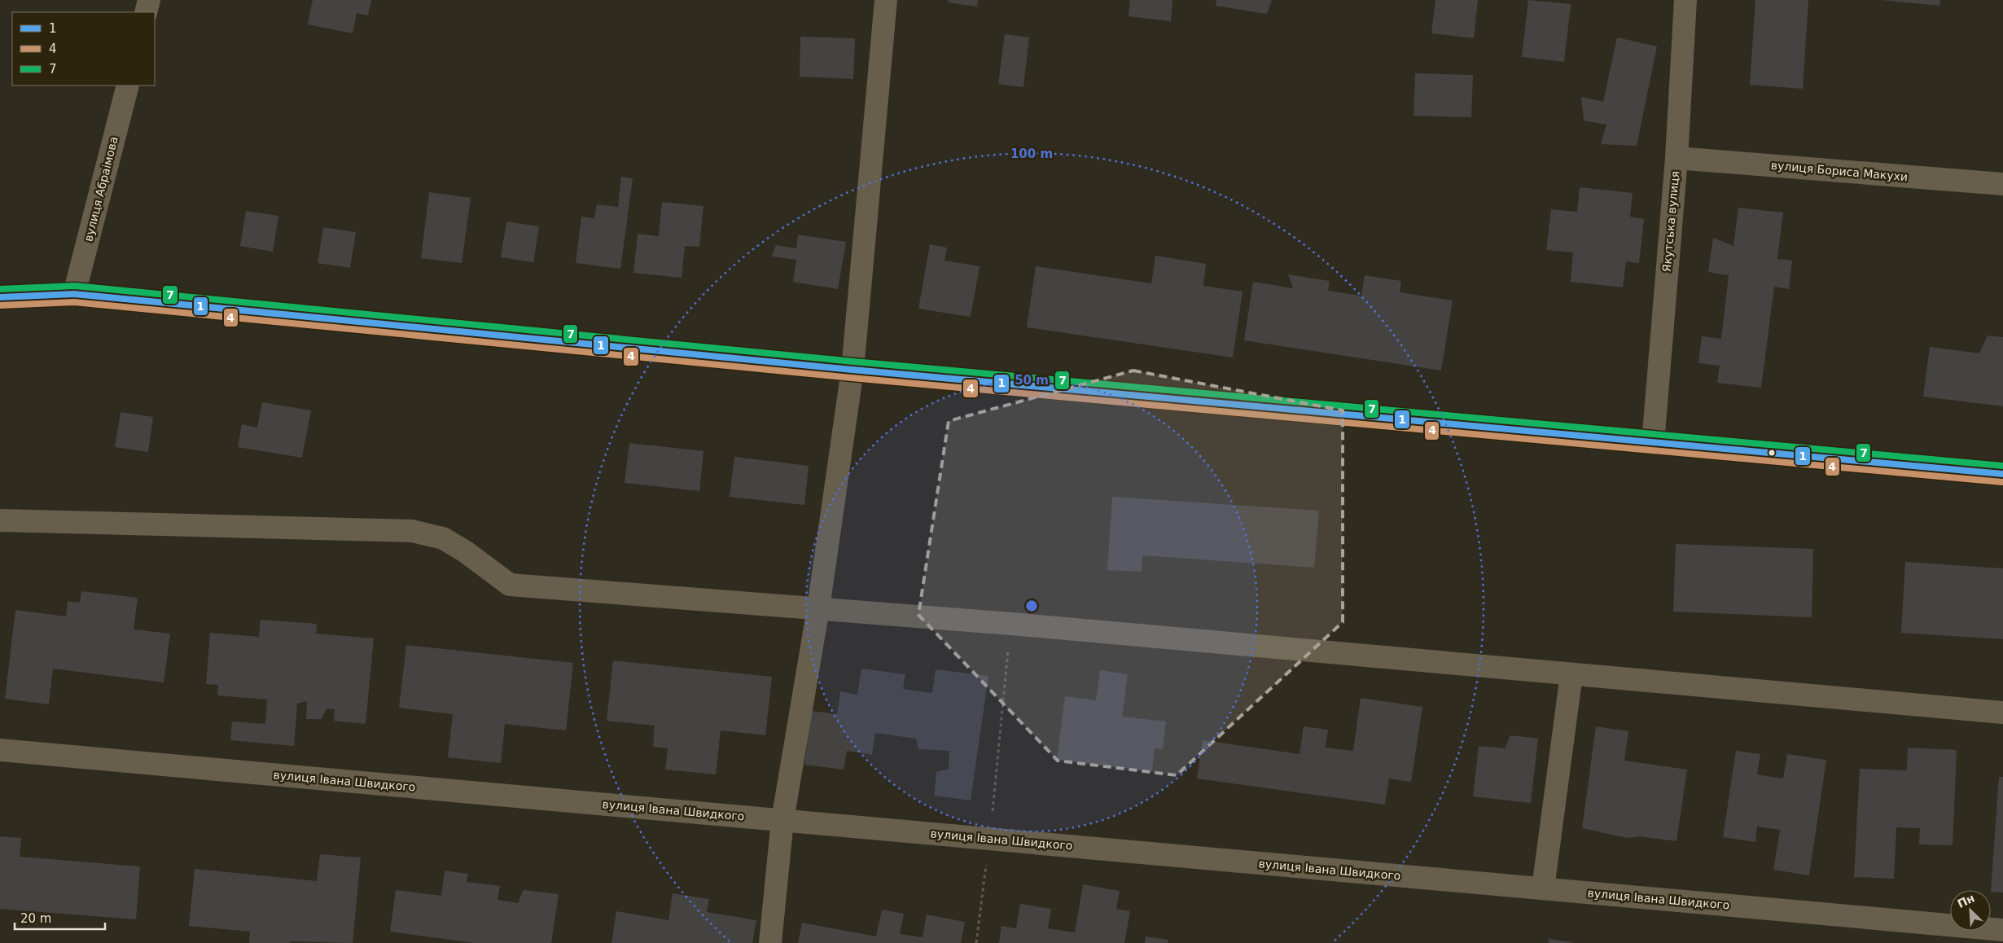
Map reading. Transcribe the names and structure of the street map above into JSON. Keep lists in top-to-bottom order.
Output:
{
  "streets": {
    "street": [
      "вулиця Бориса Макухи",
      "вулиця Абраімова",
      "Якутська вулиця",
      "вулиця Івана Швидкого"
    ]
  },
  "crossings": [
    ["вулиця Бориса Макухи", "Якутська вулиця"]
  ],
  "lines": ["transit line 7", "transit line 1", "transit line 4"],
  "legend": ["1", "4", "7"],
  "scale_bar": "20 m",
  "north": "top left",
  "rings": ["100 m", "50 m"]
}
